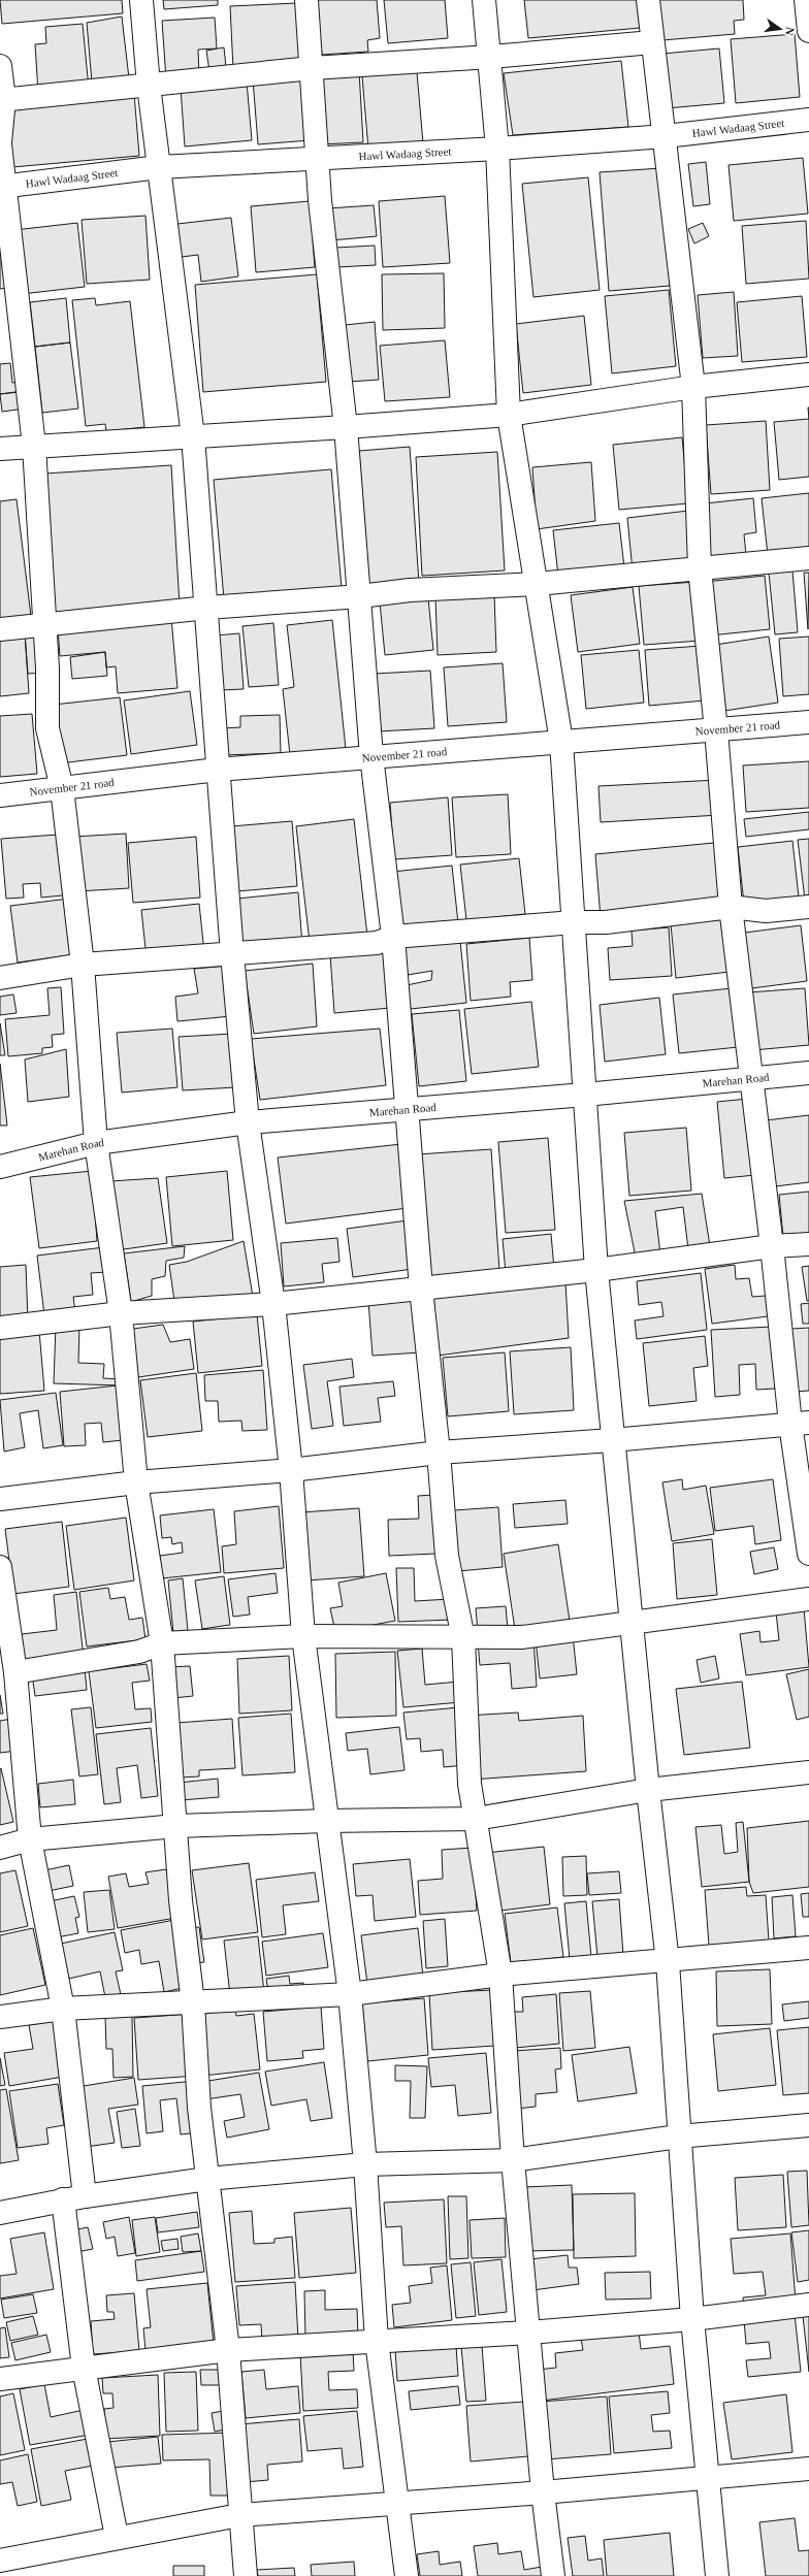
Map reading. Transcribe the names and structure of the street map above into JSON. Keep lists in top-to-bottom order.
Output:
{
  "streets": {
    "street": ["Hawl Wadaag Street", "November 21 road", "Marehan Road"]
  },
  "north": "right"
}
